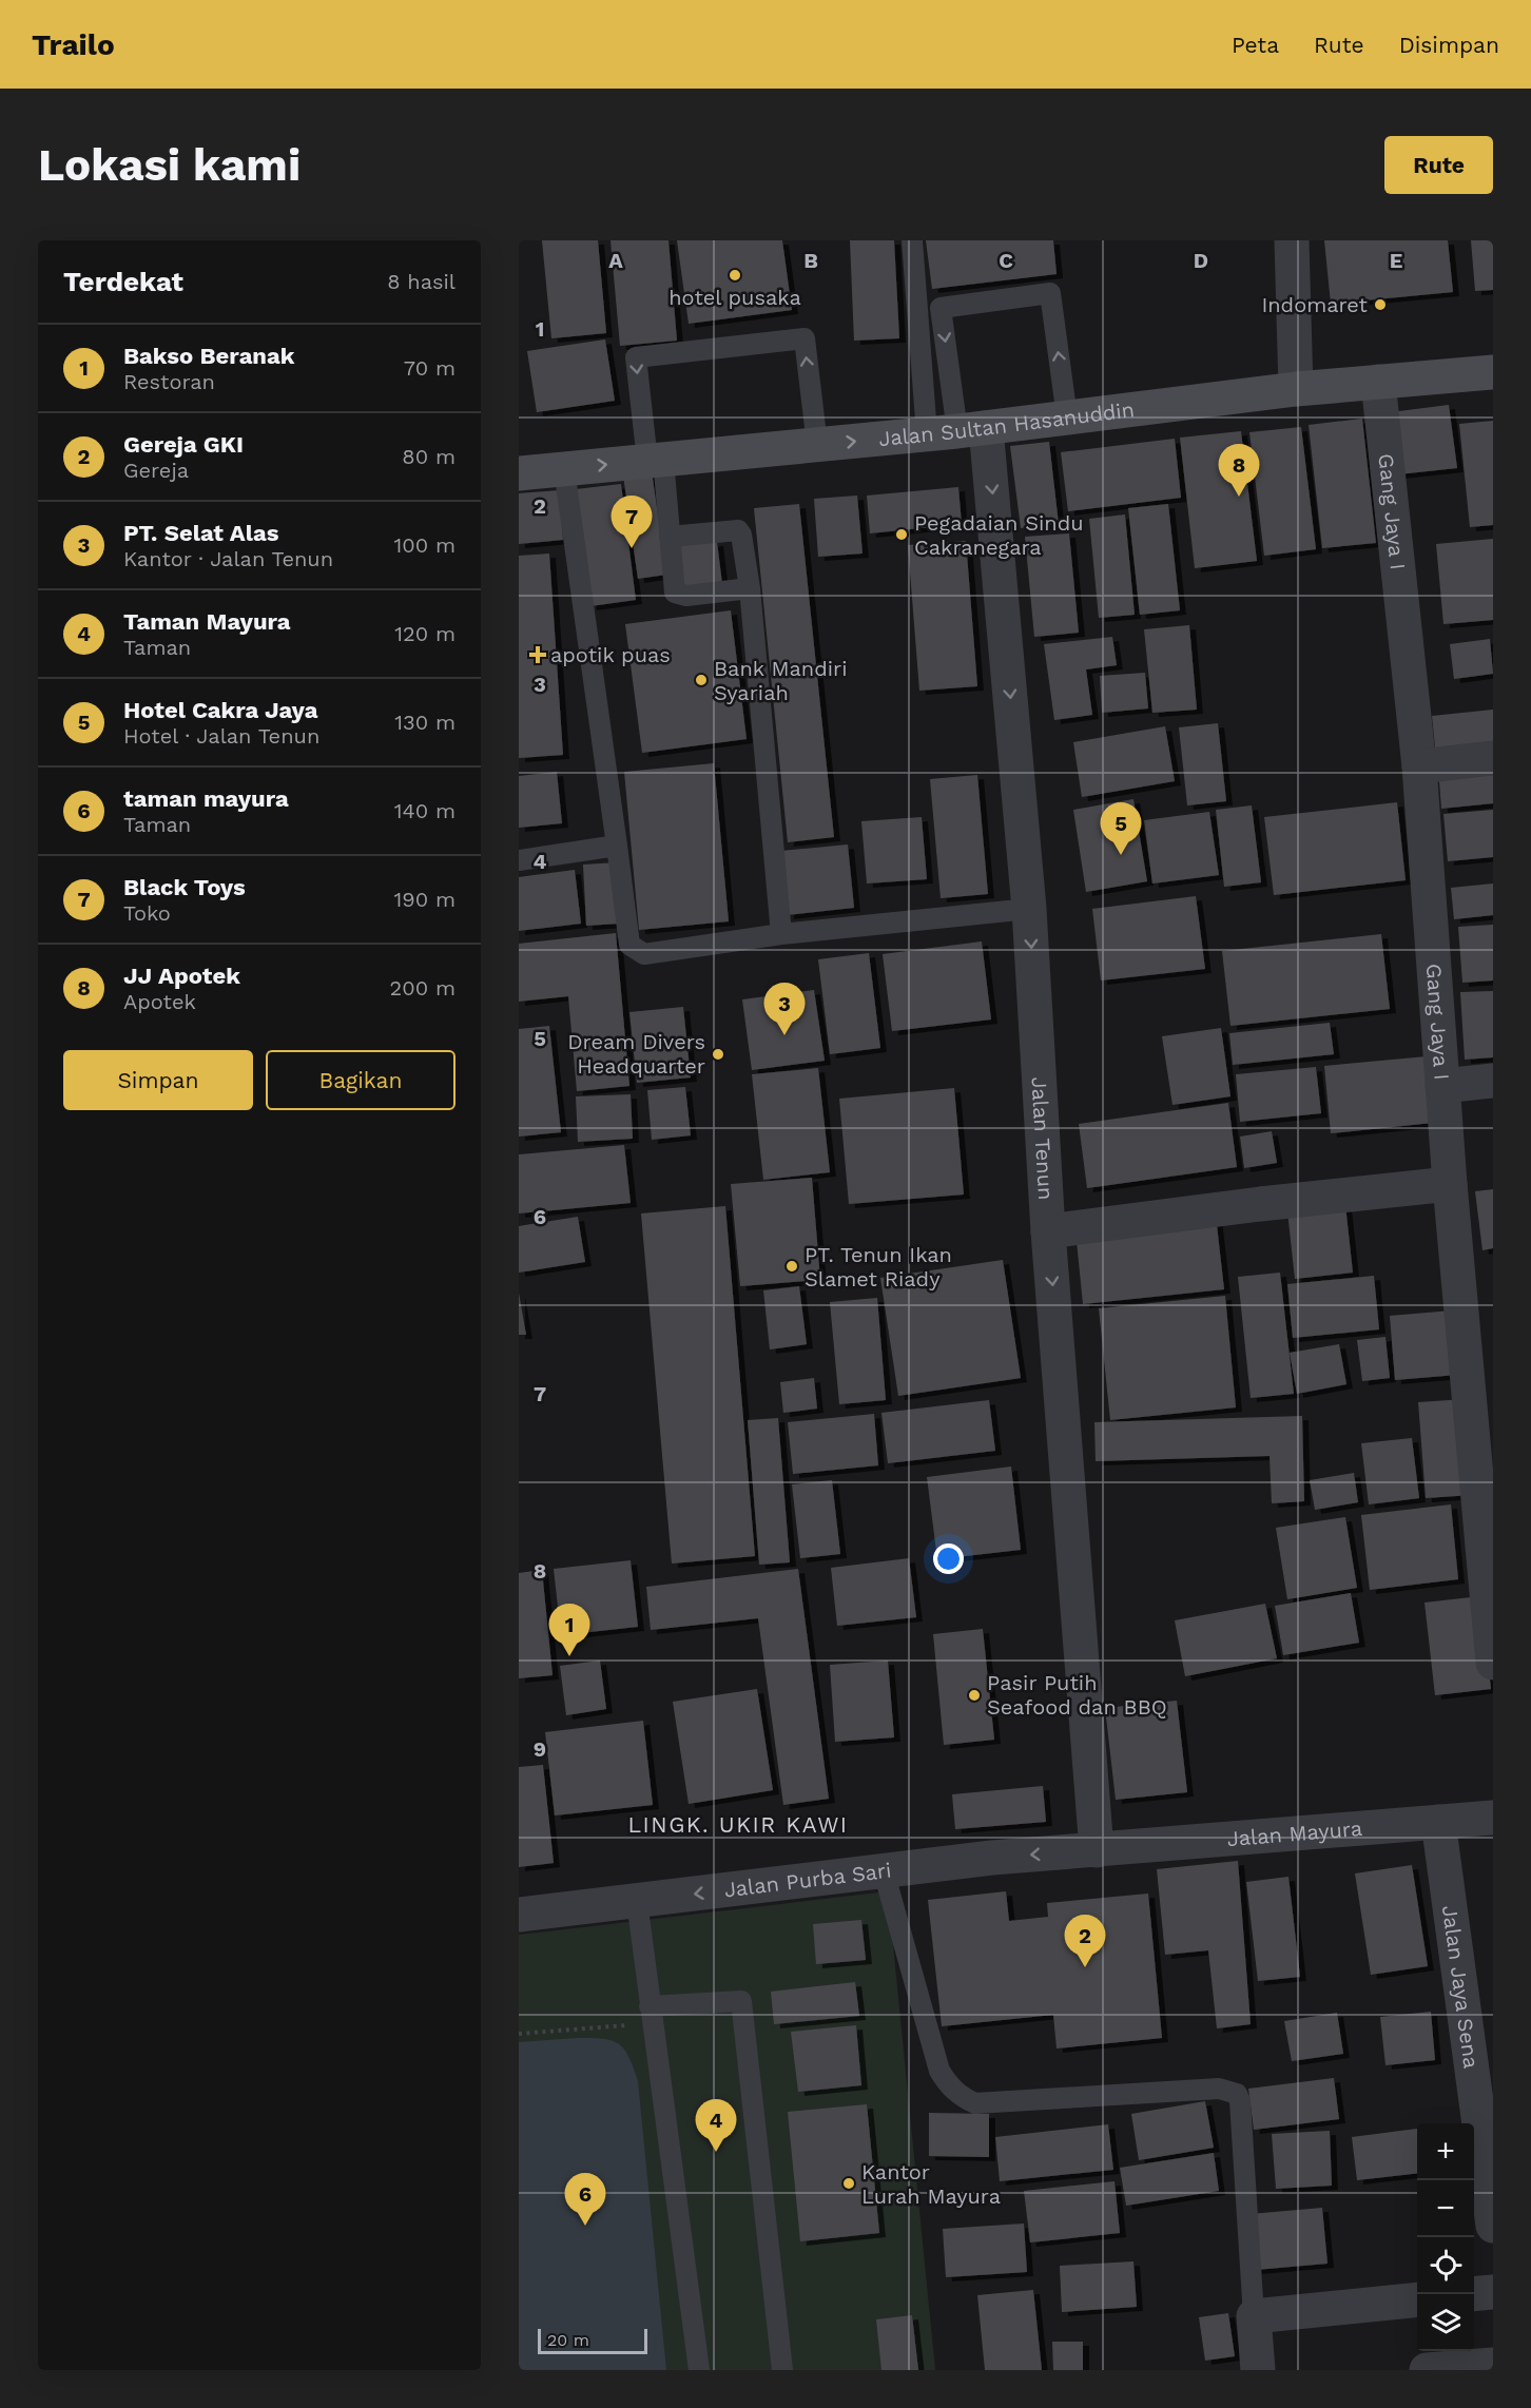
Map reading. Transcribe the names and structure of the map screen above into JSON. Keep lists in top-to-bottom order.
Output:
{
  "streets": {
    "main road": ["Jalan Sultan Hasanuddin"],
    "street": [
      "Gang Jaya I",
      "Jalan Tenun",
      "Jalan Mayura",
      "Jalan Purba Sari",
      "Jalan Jaya Sena"
    ]
  },
  "crossings": [
    ["Jalan Sultan Hasanuddin", "Gang Jaya I"],
    ["Jalan Sultan Hasanuddin", "Jalan Tenun"],
    ["Jalan Tenun", "Jalan Mayura"],
    ["Jalan Tenun", "Jalan Purba Sari"],
    ["Jalan Mayura", "Jalan Purba Sari"],
    ["Jalan Mayura", "Jalan Jaya Sena"]
  ],
  "one_way": ["Jalan Tenun", "Jalan Purba Sari"],
  "districts": ["LINGK. UKIR KAWI"],
  "places": {
    "other": [
      "hotel pusaka",
      "Indomaret",
      "Pegadaian Sindu Cakranegara",
      "Bank Mandiri Syariah",
      "Dream Divers Headquarter",
      "PT. Tenun Ikan Slamet Riady",
      "Pasir Putih Seafood dan BBQ",
      "Kantor Lurah Mayura"
    ],
    "health": ["apotik puas"]
  },
  "scale_bar": "20 m",
  "page": {
    "header": "Trailo",
    "nav": ["Peta", "Rute", "Disimpan"],
    "buttons": [
      "Rute",
      ["Simpan", "Bagikan"]
    ],
    "title": "Lokasi kami",
    "heading": ["Terdekat", "8 hasil"],
    "list": [
      {
        "mark": "1",
        "name": "Bakso Beranak",
        "note": "Restoran",
        "value": "70 m"
      },
      {
        "mark": "2",
        "name": "Gereja GKI",
        "note": "Gereja",
        "value": "80 m"
      },
      {
        "mark": "3",
        "name": "PT. Selat Alas",
        "note": "Kantor · Jalan Tenun",
        "value": "100 m"
      },
      {
        "mark": "4",
        "name": "Taman Mayura",
        "note": "Taman",
        "value": "120 m"
      },
      {
        "mark": "5",
        "name": "Hotel Cakra Jaya",
        "note": "Hotel · Jalan Tenun",
        "value": "130 m"
      },
      {
        "mark": "6",
        "name": "taman mayura",
        "note": "Taman",
        "value": "140 m"
      },
      {
        "mark": "7",
        "name": "Black Toys",
        "note": "Toko",
        "value": "190 m"
      },
      {
        "mark": "8",
        "name": "JJ Apotek",
        "note": "Apotek",
        "value": "200 m"
      }
    ],
    "pins": [
      "8",
      "7",
      "5",
      "3",
      "1",
      "2",
      "4",
      "6"
    ],
    "map_buttons": ["+", "−"],
    "scale": "20 m"
  },
  "grid": {
    "columns": [
      "A",
      "B",
      "C",
      "D",
      "E"
    ],
    "rows": [
      "1",
      "2",
      "3",
      "4",
      "5",
      "6",
      "7",
      "8",
      "9"
    ]
  }
}
